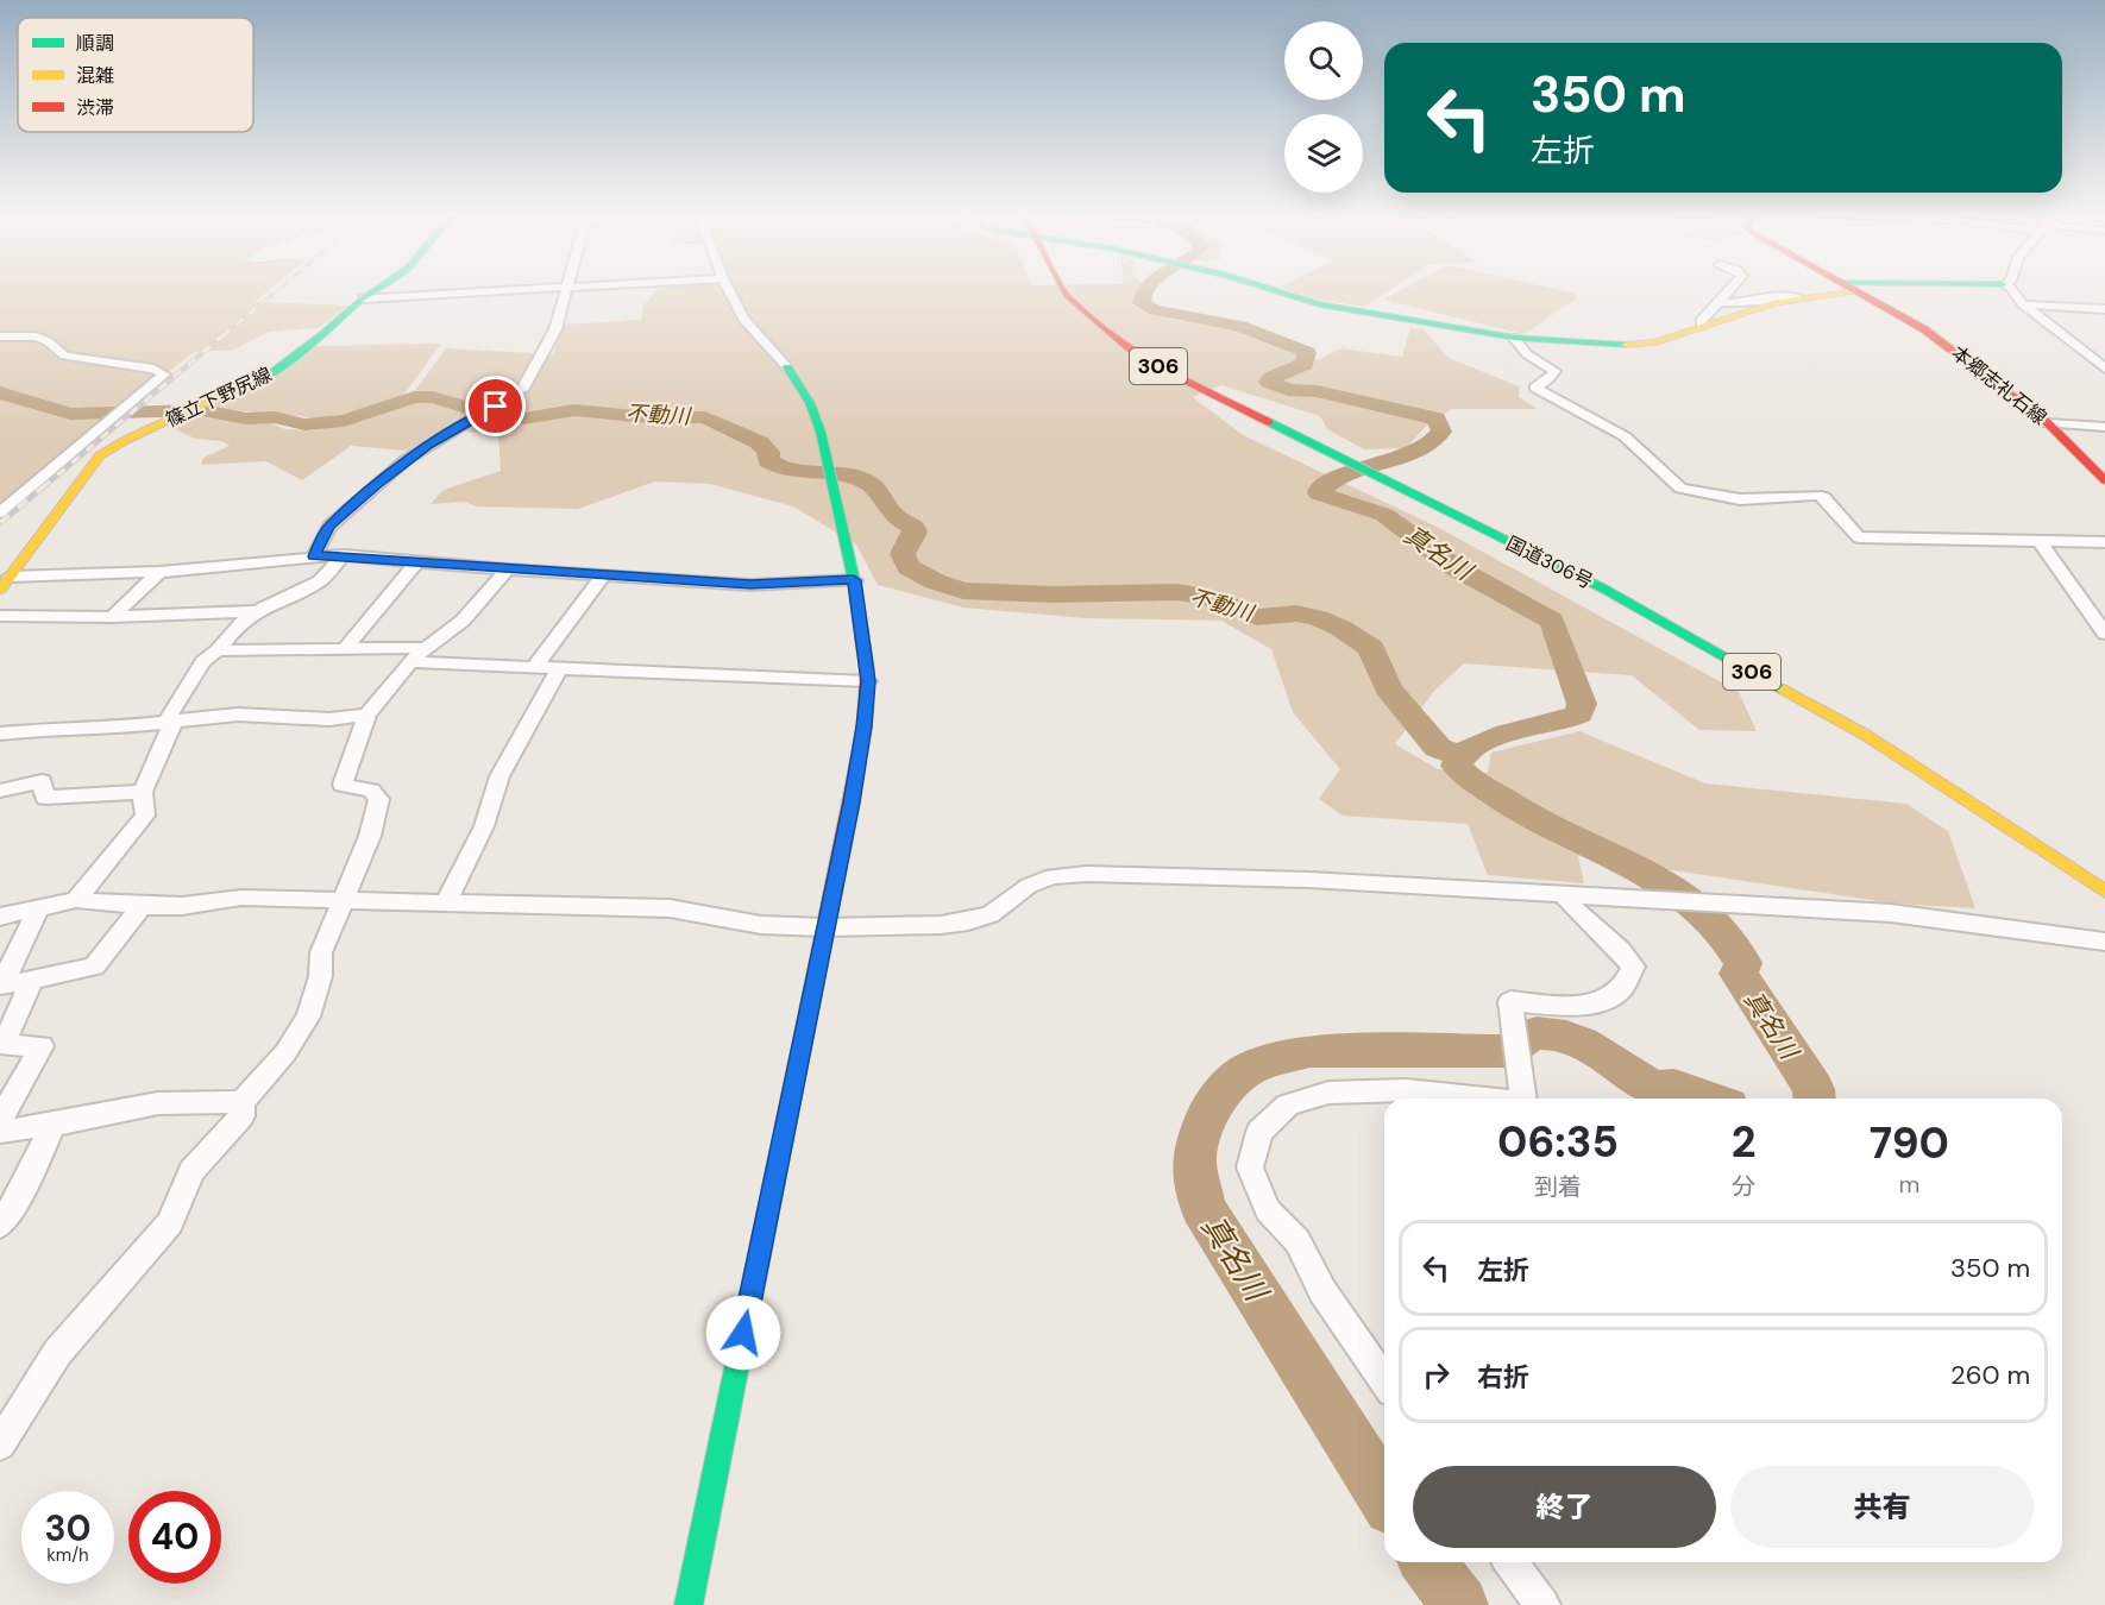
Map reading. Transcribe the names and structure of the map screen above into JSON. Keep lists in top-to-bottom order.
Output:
{
  "streets": {
    "main road": [
      "306",
      "本郷志礼石線",
      "篠立下野尻線",
      "国道306号"
    ]
  },
  "water": ["不動川", "真名川"],
  "legend": ["順調", "混雑", "渋滞"],
  "page": {
    "turn": ["350 m", "左折"],
    "eta": [
      "06:35",
      "到着",
      "2",
      "分",
      "790",
      "m"
    ],
    "list": [
      {
        "name": "左折",
        "value": "350 m"
      },
      {
        "name": "右折",
        "value": "260 m"
      }
    ],
    "buttons": ["終了", "共有"],
    "speed": "30 km/h",
    "limit": "40"
  }
}
